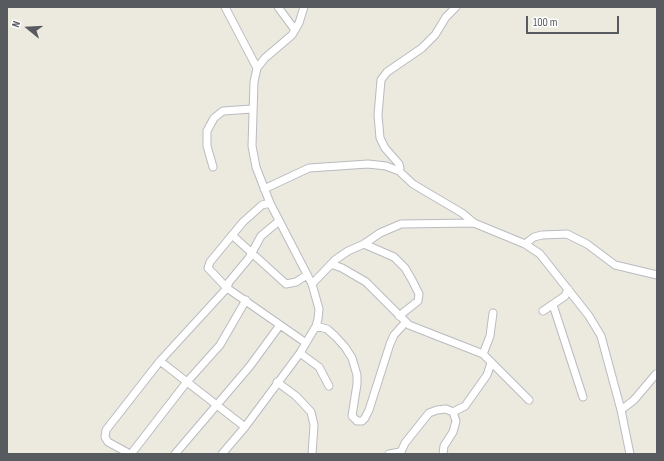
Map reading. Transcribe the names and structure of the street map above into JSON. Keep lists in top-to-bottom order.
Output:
{
  "scale_bar": "100 m",
  "north": "left"
}
